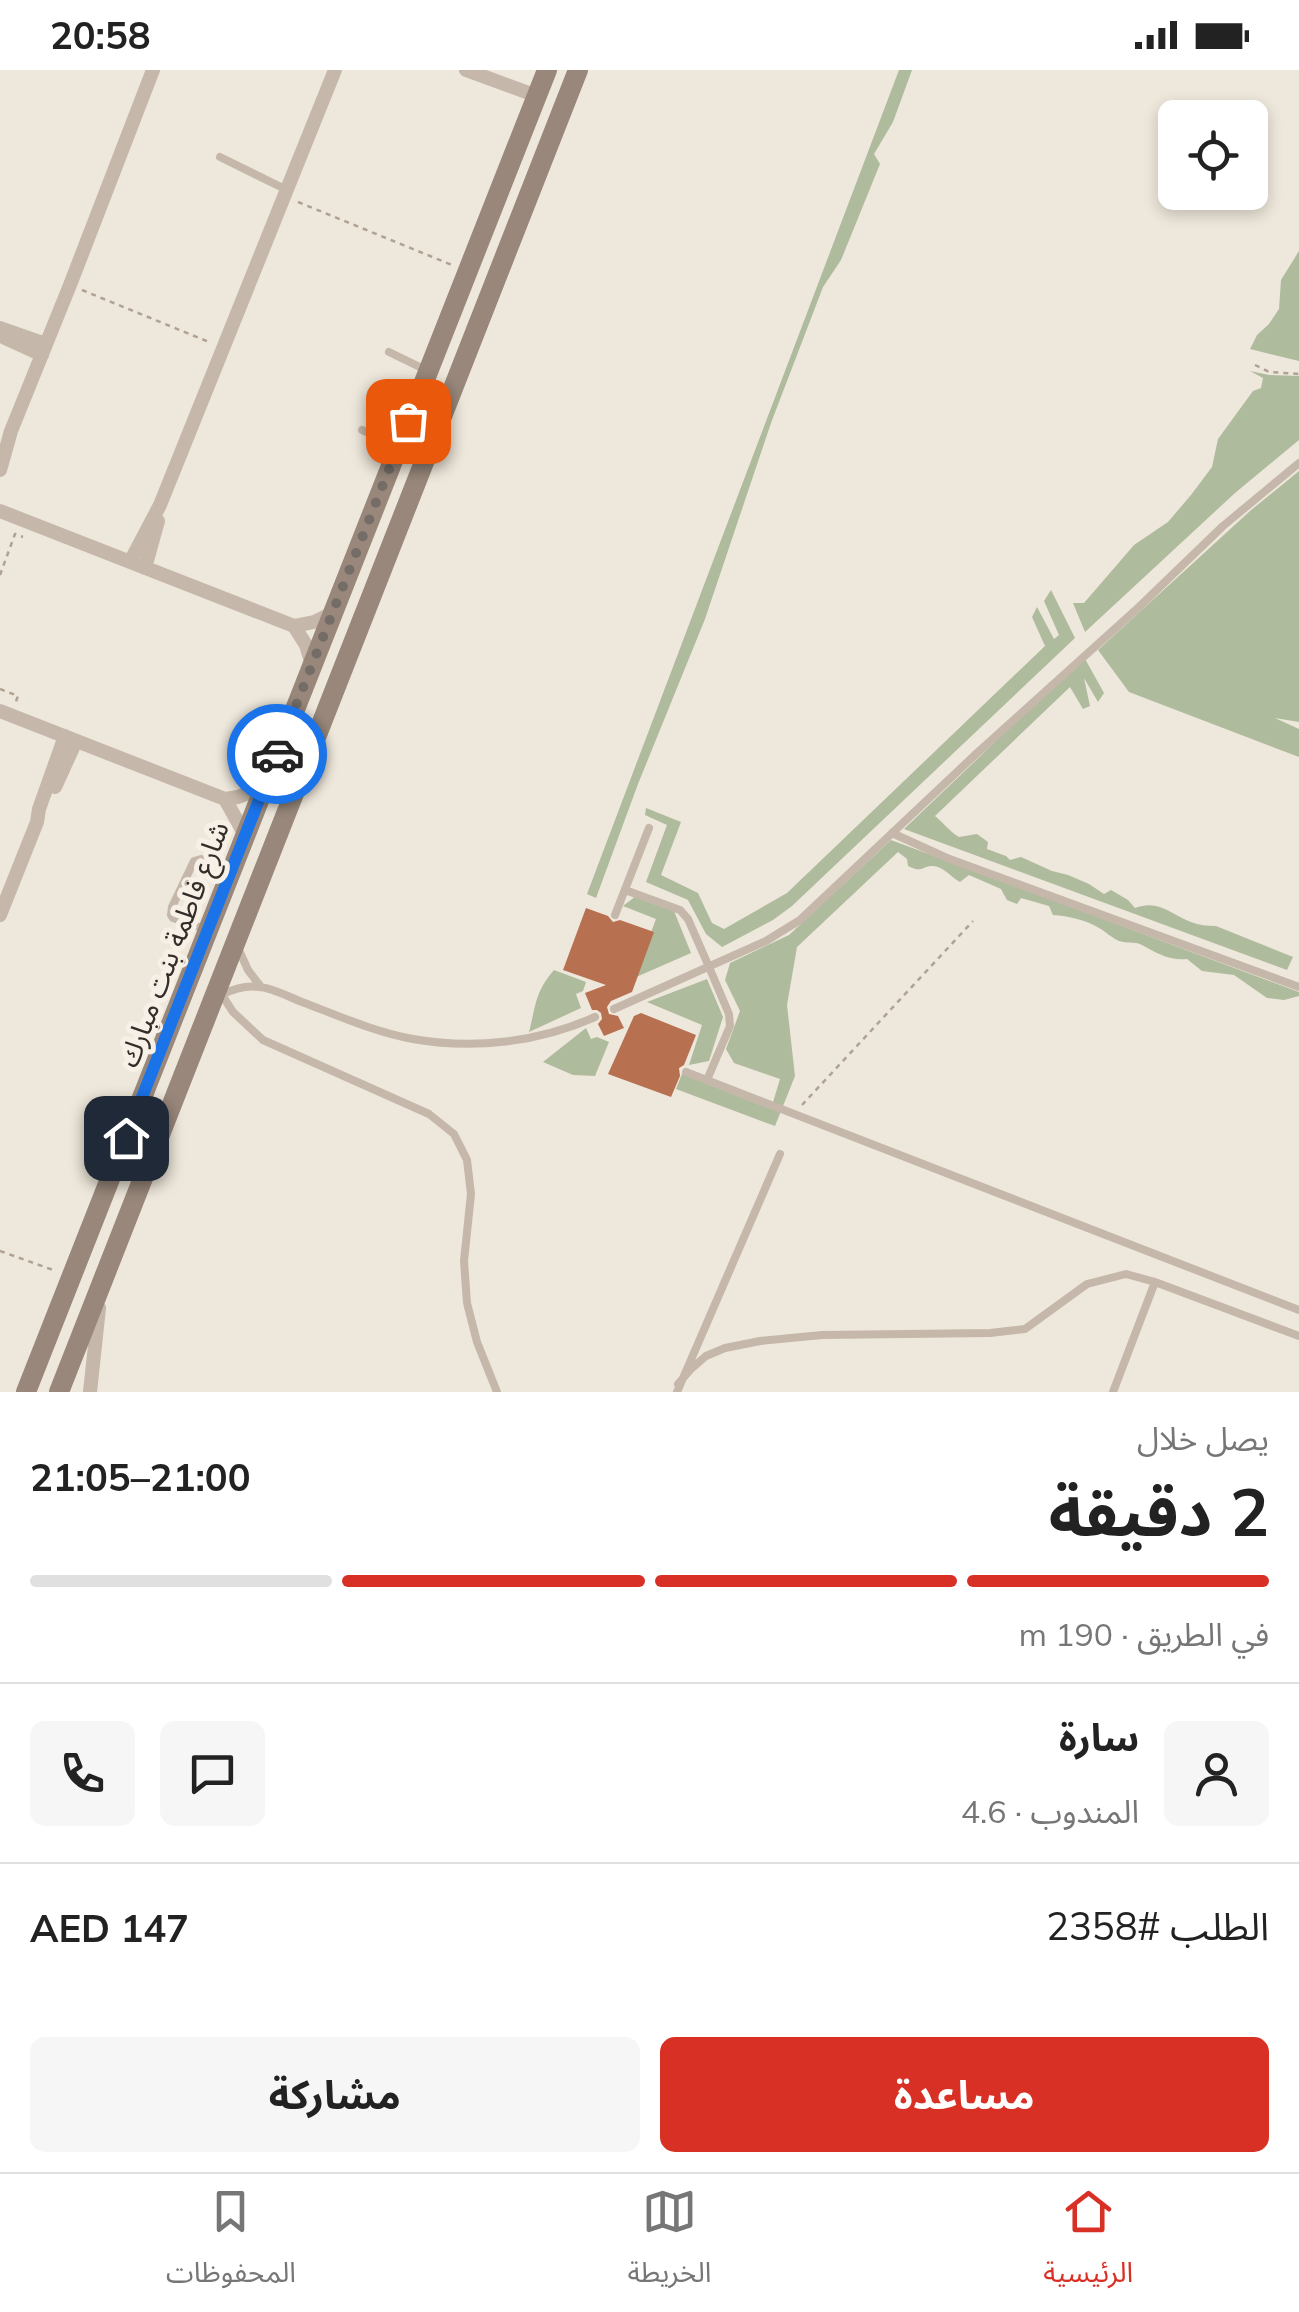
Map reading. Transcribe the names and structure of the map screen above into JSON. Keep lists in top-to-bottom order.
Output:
{
  "streets": {
    "street": ["شارع فاطمة بنت مبارك"]
  },
  "page": {
    "status": "20:58",
    "heading": ["2 دقيقة", "يصل خلال", "21:00–21:05"],
    "panel": [
      "سارة",
      "المندوب · 4.6",
      "الطلب #2358",
      "AED 147"
    ],
    "bar": "في الطريق · 190 m",
    "buttons": ["مساعدة", "مشاركة"],
    "tabs": ["الرئيسية", "الخريطة", "المحفوظات"]
  }
}
